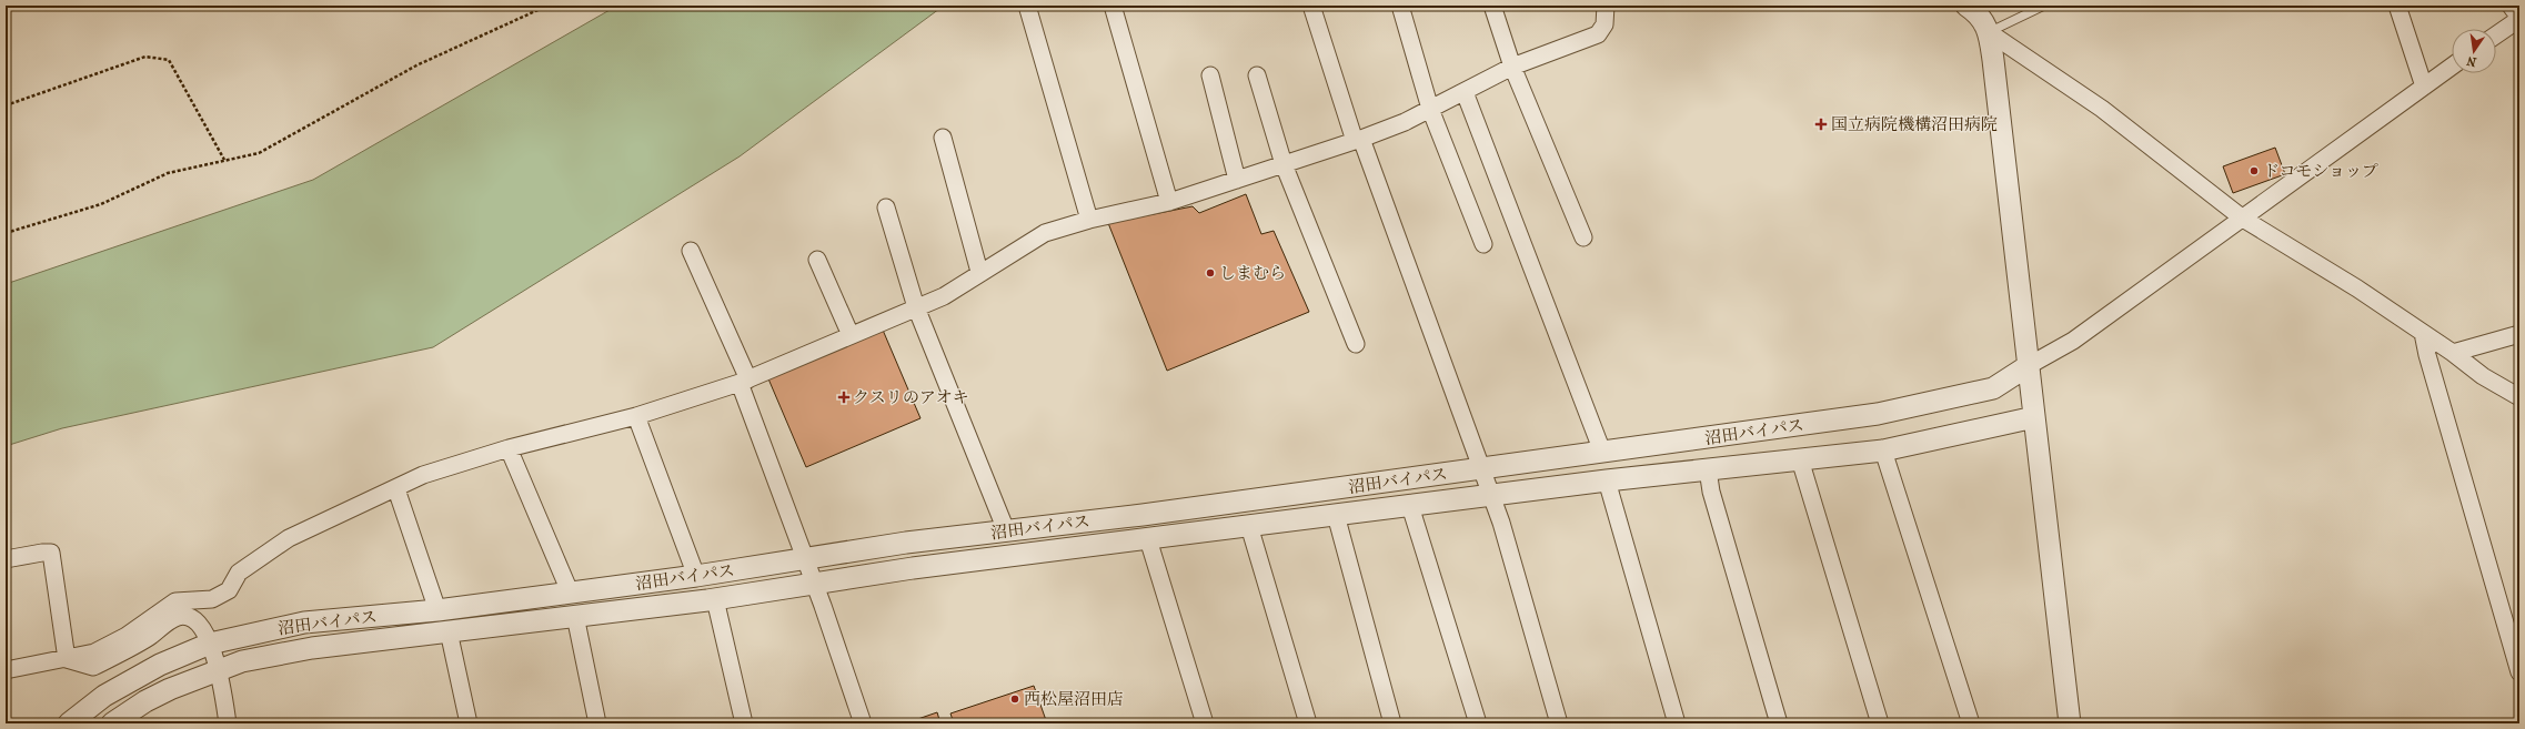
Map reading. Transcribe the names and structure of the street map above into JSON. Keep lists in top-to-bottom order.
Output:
{
  "streets": {
    "street": ["沼田バイパス"]
  },
  "places": {
    "health": ["国立病院機構沼田病院", "クスリのアオキ"],
    "other": ["ドコモショップ", "しまむら", "西松屋沼田店"]
  },
  "north": "bottom"
}
